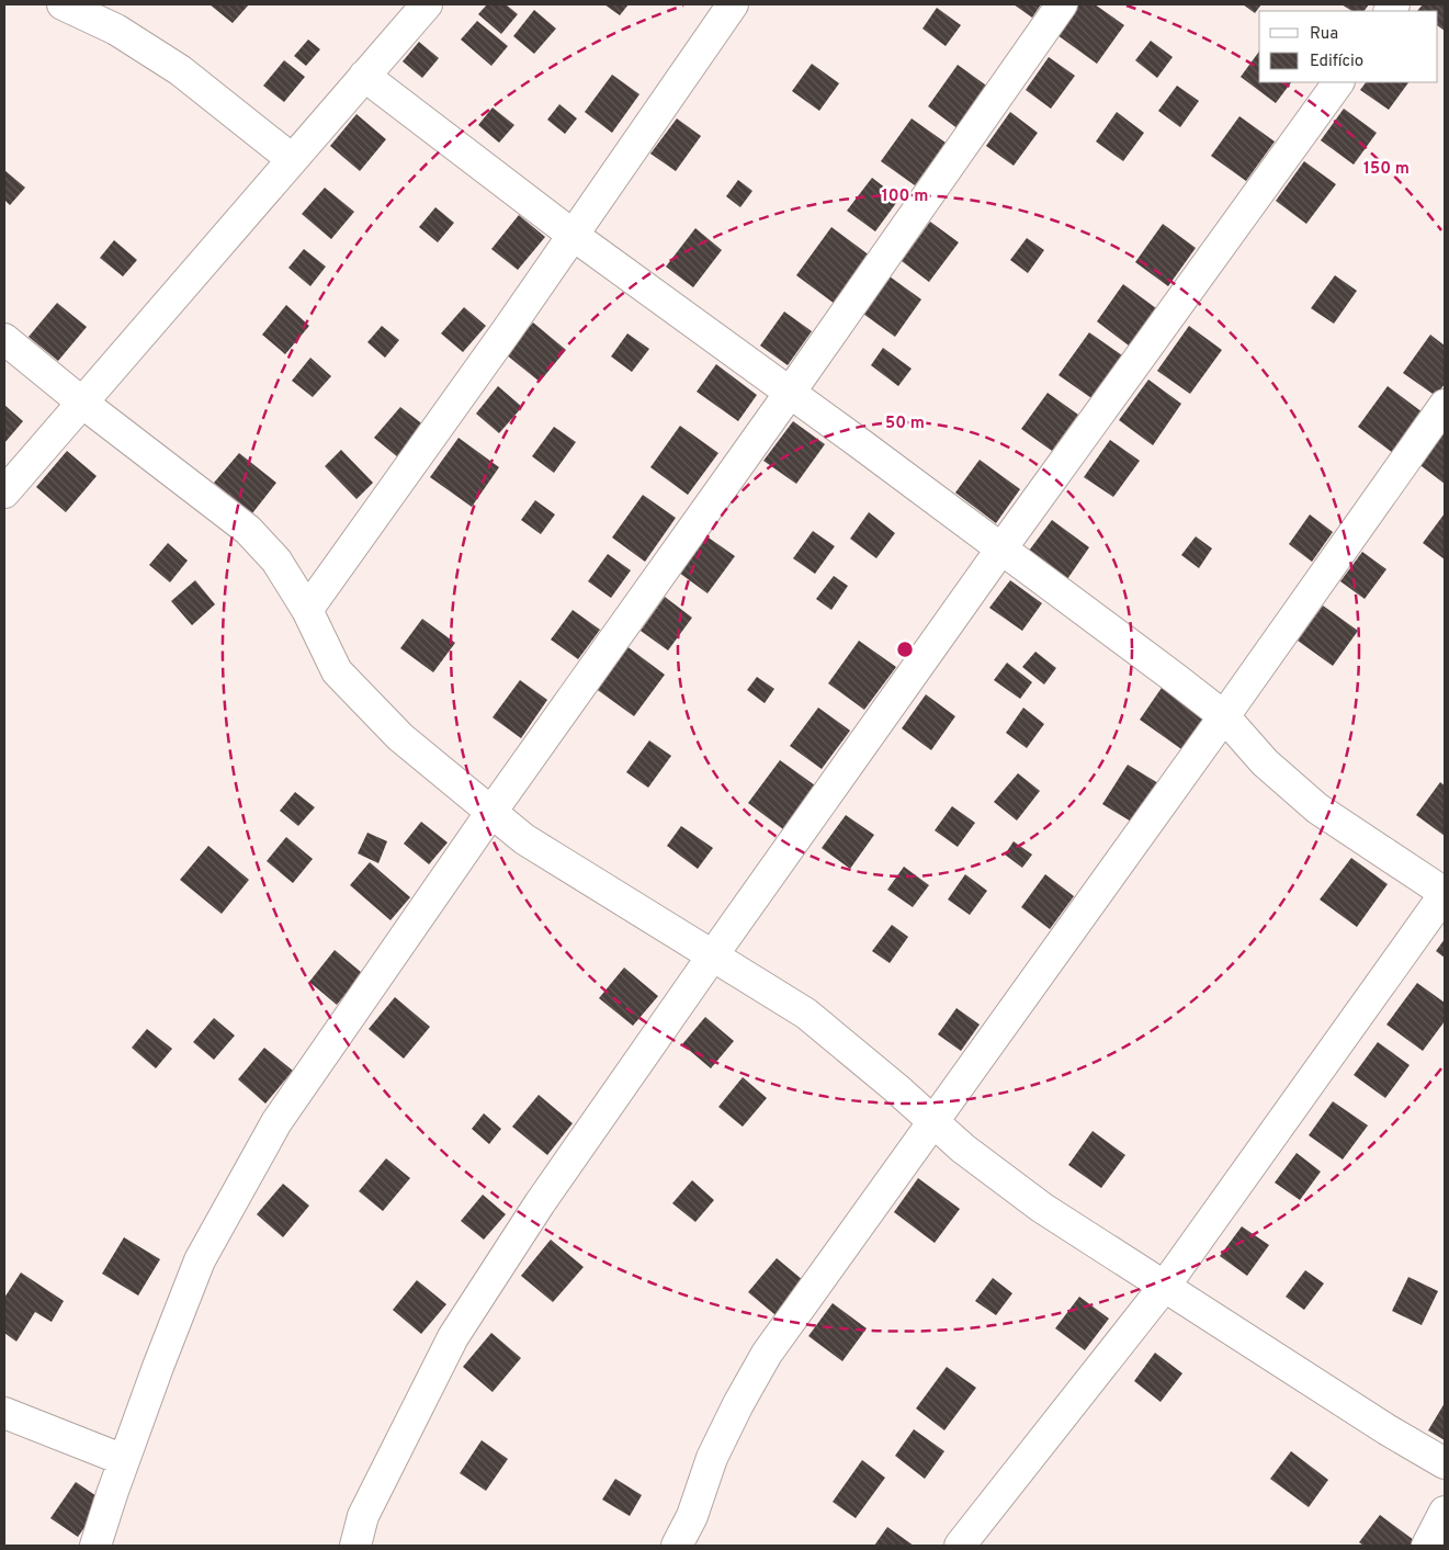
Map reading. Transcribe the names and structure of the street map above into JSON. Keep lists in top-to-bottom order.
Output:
{
  "legend": ["Rua", "Edifício"],
  "rings": ["150 m", "100 m", "50 m"]
}
